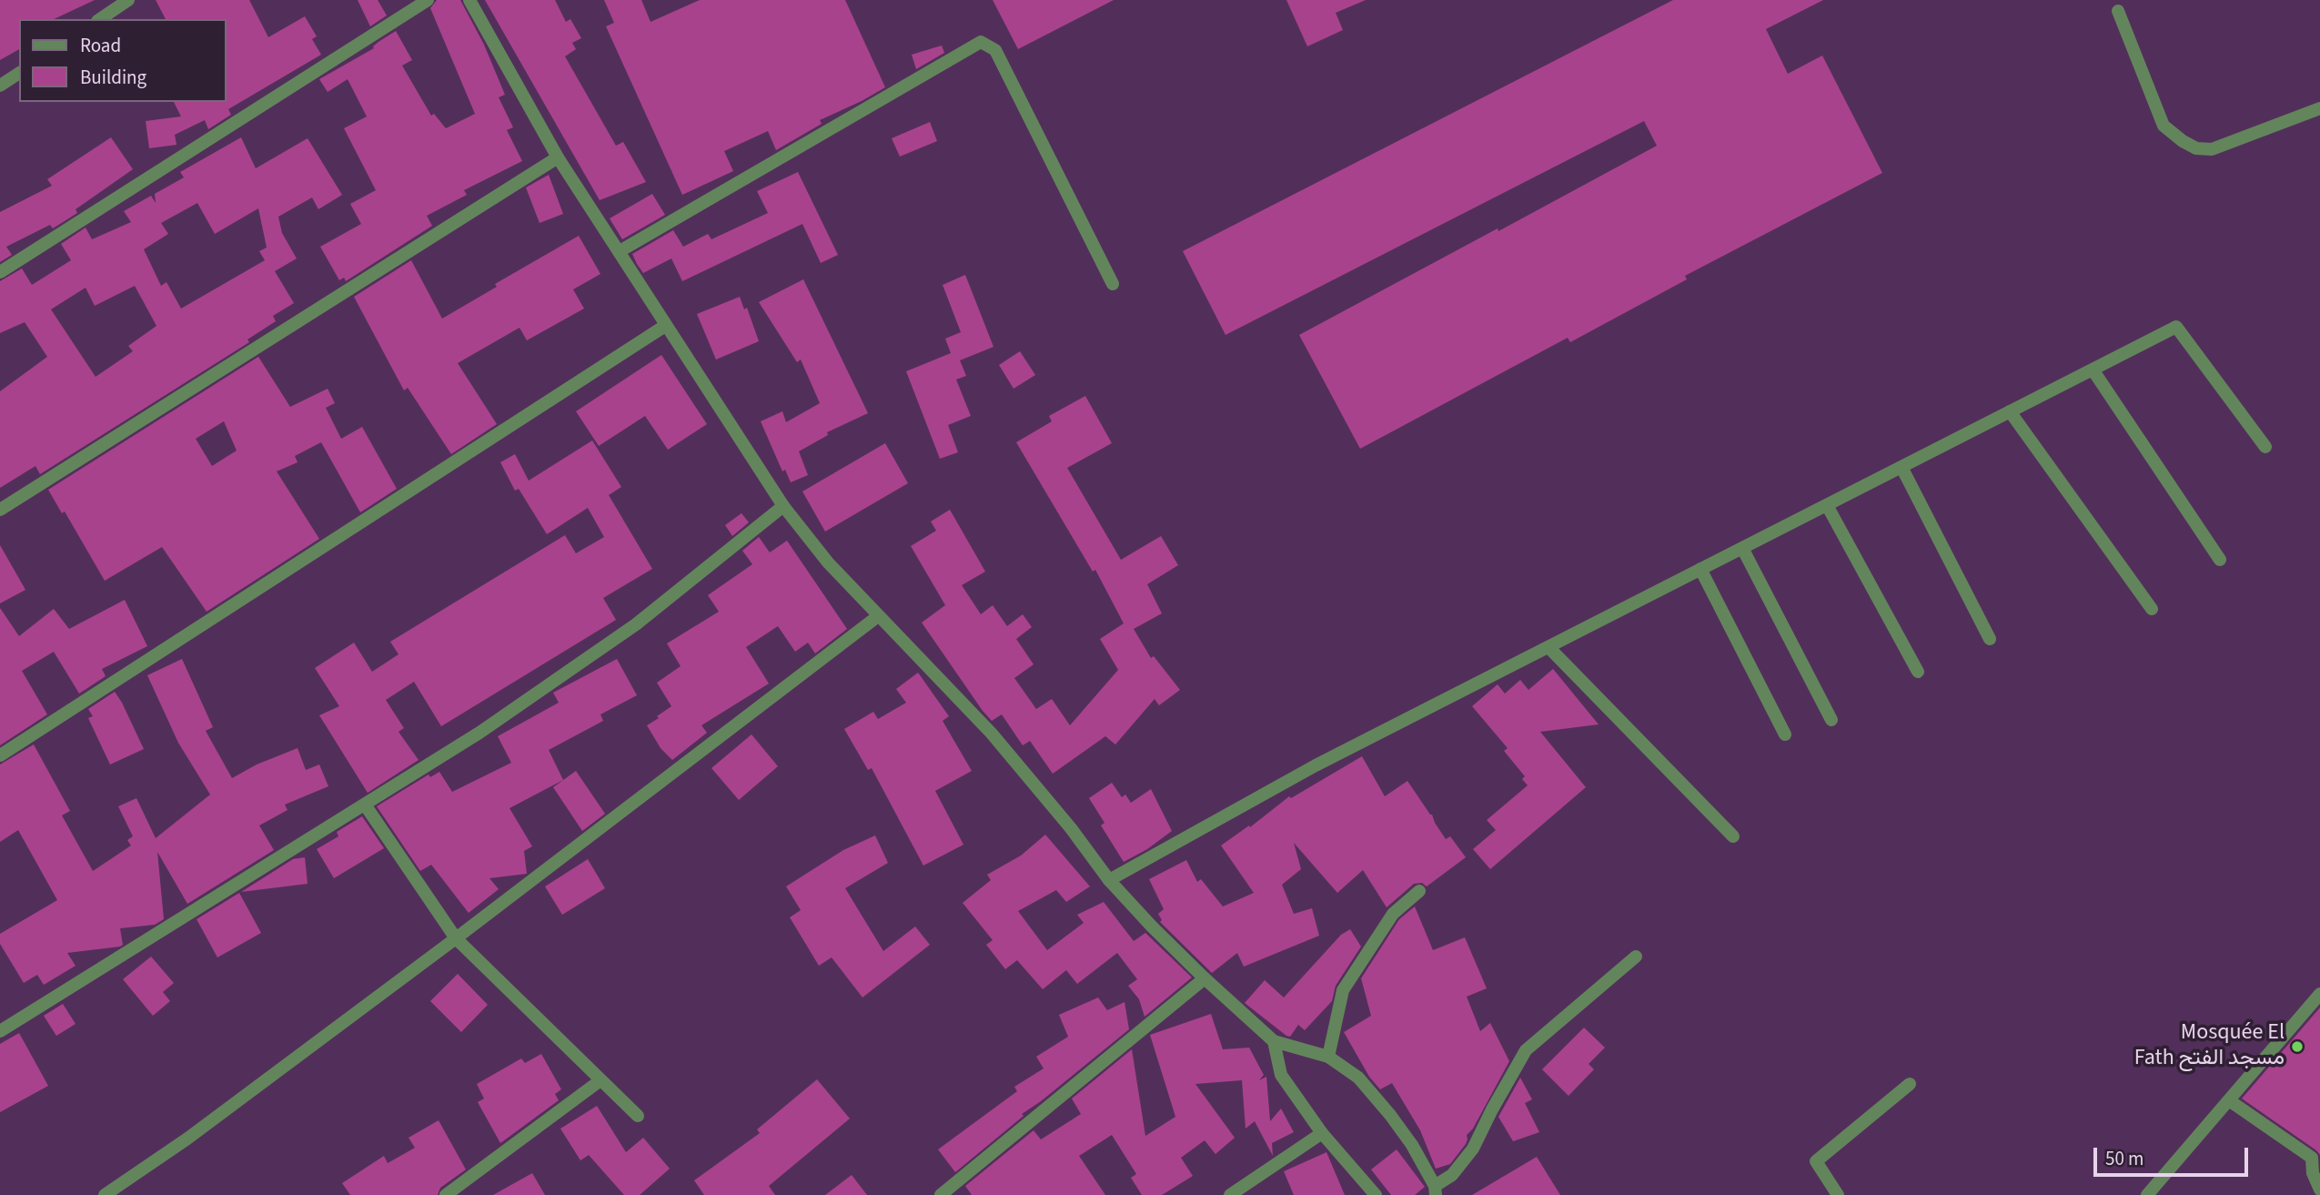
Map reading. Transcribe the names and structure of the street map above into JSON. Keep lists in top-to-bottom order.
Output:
{
  "places": ["Mosquée El Fath مسجد الفتح"],
  "legend": ["Road", "Building"],
  "scale_bar": "50 m"
}
